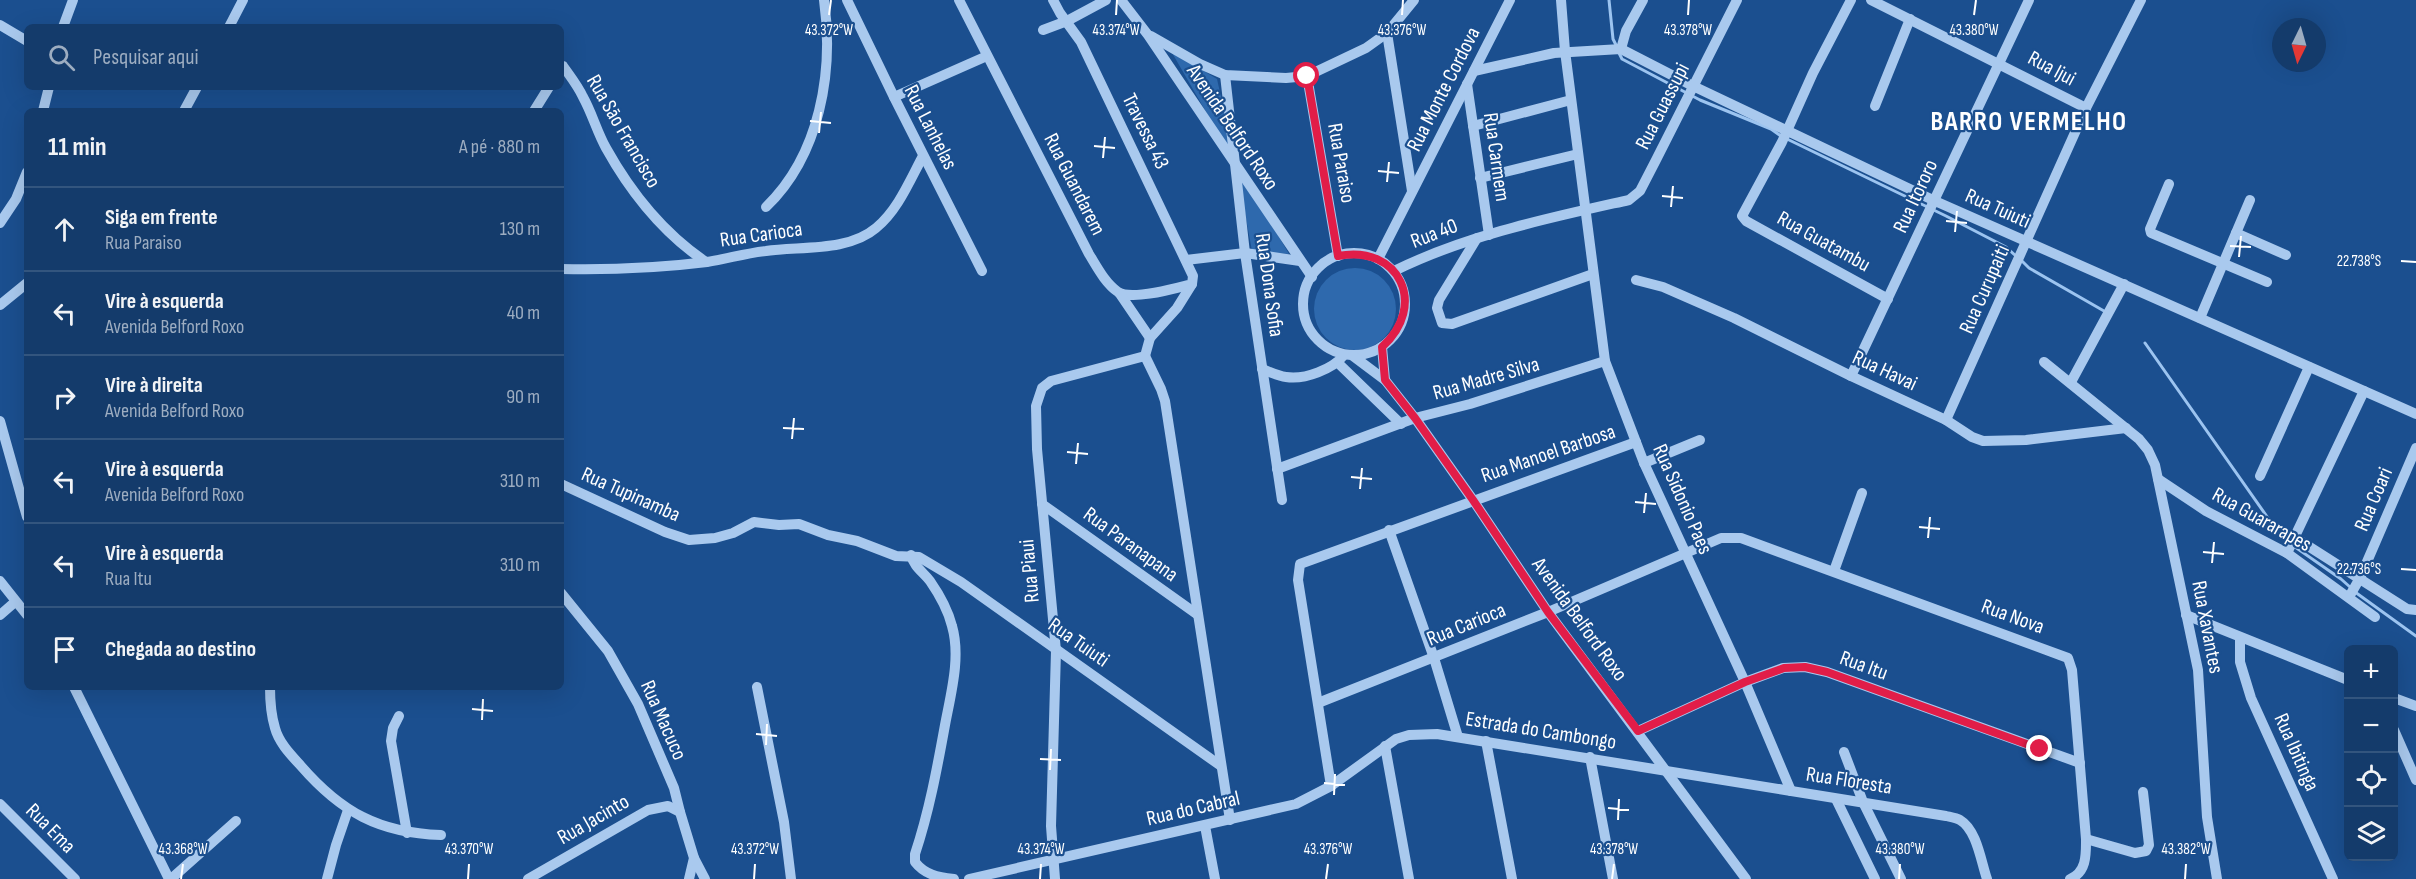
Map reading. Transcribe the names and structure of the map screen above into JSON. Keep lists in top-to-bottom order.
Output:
{
  "streets": {
    "street": [
      "Rua Ijui",
      "Rua Monte Cordova",
      "Rua Guassupi",
      "Rua Lanhelas",
      "Avenida Belford Roxo",
      "Rua Sāo Francisco",
      "Travessa 43",
      "Rua Carmem",
      "Rua Paraiso",
      "Rua Guandarem",
      "Rua Itororo",
      "Rua Tuiuti",
      "Rua 40",
      "Rua Carioca",
      "Rua Guatambu",
      "Rua Dona Sofia",
      "Rua Curupaiti",
      "Rua Havai",
      "Rua Madre Silva",
      "Rua Manoel Barbosa",
      "Rua Tupinamba",
      "Rua Sidonio Paes",
      "Rua Coari",
      "Rua Guararapes",
      "Rua Paranapana",
      "Rua Piaui",
      "Rua Nova",
      "Rua Xavantes",
      "Rua Itu",
      "Rua Macuco",
      "Estrada do Cambongo",
      "Rua Ibitinga",
      "Rua Floresta",
      "Rua do Cabral",
      "Rua Jacinto",
      "Rua Ema"
    ]
  },
  "crossings": [
    ["Rua Ijui", "Rua Itororo"],
    ["Rua Ijui", "Rua Curupaiti"],
    ["Rua Monte Cordova", "Avenida Belford Roxo"],
    ["Rua Monte Cordova", "Rua Carmem"],
    ["Rua Monte Cordova", "Rua Paraiso"],
    ["Rua Monte Cordova", "Rua Tuiuti"],
    ["Rua Monte Cordova", "Rua 40"],
    ["Rua Guassupi", "Rua Tuiuti"],
    ["Rua Guassupi", "Rua Sidonio Paes"],
    ["Rua Lanhelas", "Rua Carioca"],
    ["Avenida Belford Roxo", "Rua Paraiso"],
    ["Avenida Belford Roxo", "Rua 40"],
    ["Avenida Belford Roxo", "Rua Carioca"],
    ["Avenida Belford Roxo", "Rua Dona Sofia"],
    ["Avenida Belford Roxo", "Rua Madre Silva"],
    ["Avenida Belford Roxo", "Rua Manoel Barbosa"],
    ["Avenida Belford Roxo", "Rua Itu"],
    ["Avenida Belford Roxo", "Estrada do Cambongo"],
    ["Avenida Belford Roxo", "Rua Floresta"],
    ["Rua Sāo Francisco", "Rua Carioca"],
    ["Rua Carmem", "Rua 40"],
    ["Rua Paraiso", "Rua 40"],
    ["Rua Itororo", "Rua Tuiuti"],
    ["Rua Itororo", "Rua Guatambu"],
    ["Rua Itororo", "Rua Havai"],
    ["Rua Tuiuti", "Rua Guatambu"],
    ["Rua Tuiuti", "Rua Curupaiti"],
    ["Rua Tuiuti", "Rua Tupinamba"],
    ["Rua Tuiuti", "Rua Sidonio Paes"],
    ["Rua Tuiuti", "Rua Piaui"],
    ["Rua Carioca", "Rua Sidonio Paes"],
    ["Rua Carioca", "Rua Nova"],
    ["Rua Dona Sofia", "Rua Madre Silva"],
    ["Rua Curupaiti", "Rua Havai"],
    ["Rua Havai", "Rua Xavantes"],
    ["Rua Madre Silva", "Rua Sidonio Paes"],
    ["Rua Manoel Barbosa", "Rua Sidonio Paes"],
    ["Rua Sidonio Paes", "Rua Itu"],
    ["Rua Sidonio Paes", "Rua Floresta"],
    ["Rua Coari", "Rua Guararapes"],
    ["Rua Guararapes", "Rua Xavantes"],
    ["Rua Paranapana", "Rua Piaui"],
    ["Rua Piaui", "Rua do Cabral"],
    ["Rua Nova", "Rua Itu"],
    ["Rua Macuco", "Rua Jacinto"],
    ["Estrada do Cambongo", "Rua Floresta"],
    ["Estrada do Cambongo", "Rua do Cabral"]
  ],
  "districts": ["BARRO VERMELHO"],
  "north": "bottom",
  "page": {
    "search": "Pesquisar aqui",
    "heading": ["11 min", "A pé · 880 m"],
    "list": [
      ["Siga em frente", "Rua Paraiso", "130 m"],
      ["Vire à esquerda", "Avenida Belford Roxo", "40 m"],
      ["Vire à direita", "Avenida Belford Roxo", "90 m"],
      ["Vire à esquerda", "Avenida Belford Roxo", "310 m"],
      ["Vire à esquerda", "Rua Itu", "310 m"],
      "Chegada ao destino"
    ],
    "map_buttons": ["+", "−"]
  },
  "coordinates": [
    "43.372°W",
    "43.374°W",
    "43.376°W",
    "43.378°W",
    "43.380°W",
    "22.738°S",
    "22.736°S",
    "43.368°W",
    "43.370°W",
    "43.382°W"
  ]
}
